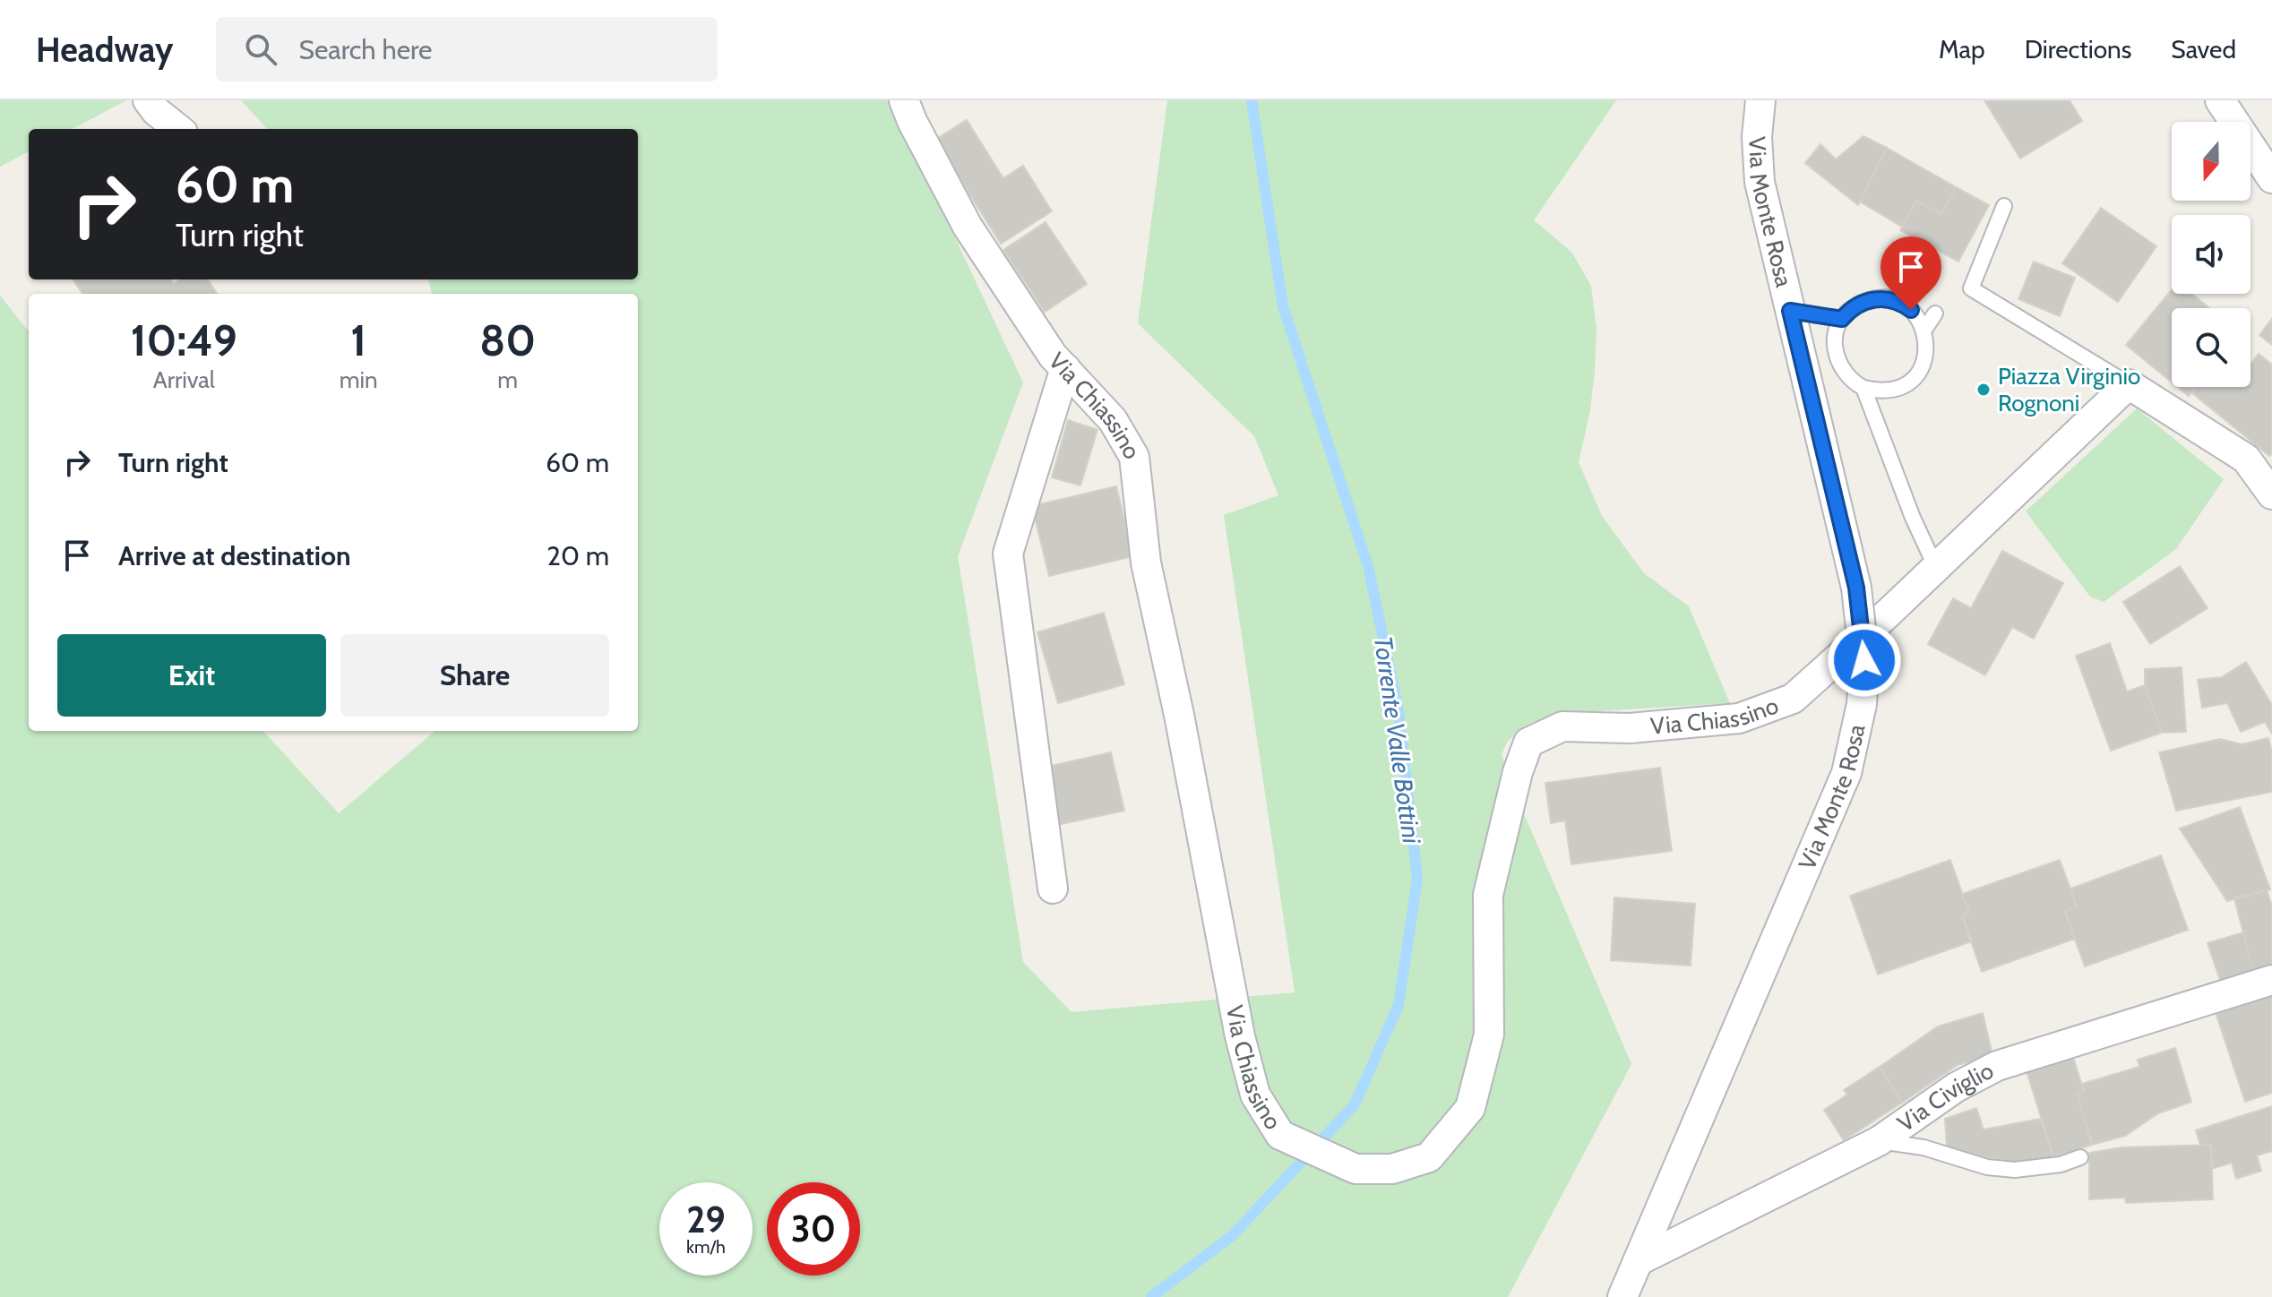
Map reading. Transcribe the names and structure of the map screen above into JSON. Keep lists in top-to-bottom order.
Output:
{
  "streets": {
    "street": ["Via Monte Rosa", "Via Chiassino", "Via Civiglio"]
  },
  "crossings": [
    ["Via Monte Rosa", "Via Civiglio"]
  ],
  "water": ["Torrente Valle Bottini"],
  "places": ["Piazza Virginio Rognoni"],
  "north": "bottom",
  "page": {
    "header": "Headway",
    "search": "Search here",
    "nav": ["Map", "Directions", "Saved"],
    "turn": ["60 m", "Turn right"],
    "eta": [
      "10:49",
      "Arrival",
      "1",
      "min",
      "80",
      "m"
    ],
    "list": [
      {
        "name": "Turn right",
        "value": "60 m"
      },
      {
        "name": "Arrive at destination",
        "value": "20 m"
      }
    ],
    "buttons": ["Exit", "Share"],
    "speed": "29 km/h",
    "limit": "30"
  }
}
